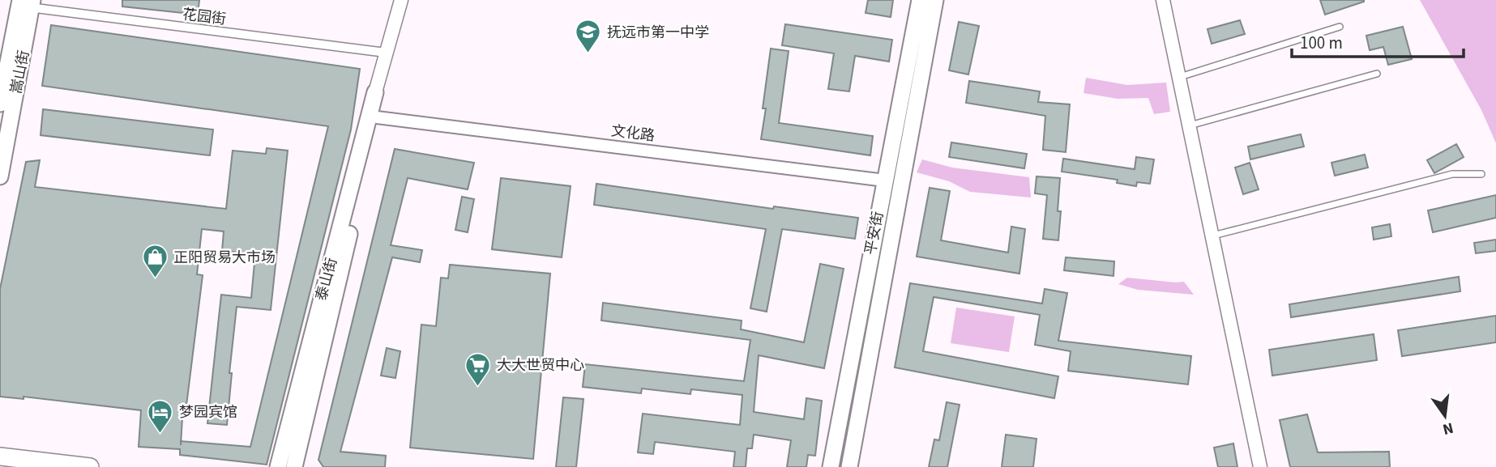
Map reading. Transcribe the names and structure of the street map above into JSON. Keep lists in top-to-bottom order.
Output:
{
  "streets": {
    "main road": ["嵩山街", "平安街", "泰山街"],
    "street": ["花园街", "文化路"]
  },
  "crossings": [
    ["花园街", "嵩山街"],
    ["花园街", "泰山街"],
    ["文化路", "平安街"],
    ["文化路", "泰山街"]
  ],
  "places": {
    "school or university": ["抚远市第一中学"],
    "shop": ["正阳贸易大市场"],
    "supermarket": ["大大世贸中心"],
    "hotel": ["梦园宾馆"]
  },
  "scale_bar": "100 m",
  "north": "bottom"
}
